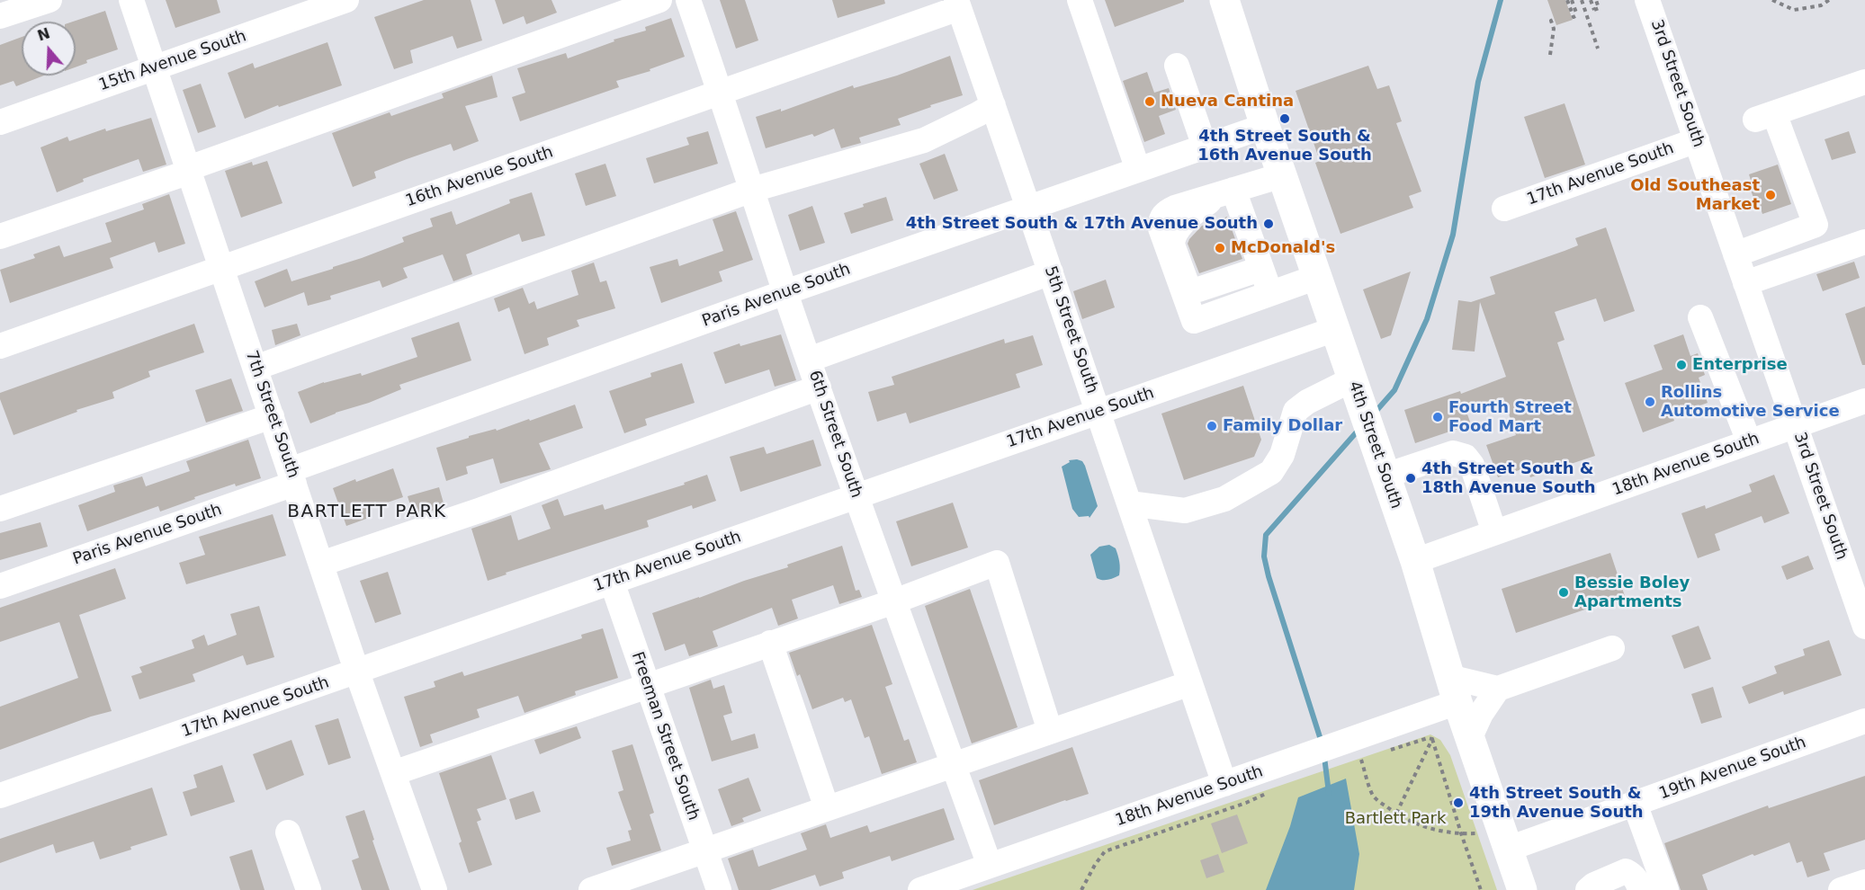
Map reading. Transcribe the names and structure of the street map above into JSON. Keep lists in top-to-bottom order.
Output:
{
  "streets": {
    "main road": ["4th Street South"],
    "street": [
      "15th Avenue South",
      "3rd Street South",
      "17th Avenue South",
      "16th Avenue South",
      "Paris Avenue South",
      "5th Street South",
      "7th Street South",
      "6th Street South",
      "18th Avenue South",
      "Freeman Street South",
      "19th Avenue South"
    ]
  },
  "crossings": [
    ["15th Avenue South", "7th Street South"],
    ["3rd Street South", "17th Avenue South"],
    ["3rd Street South", "18th Avenue South"],
    ["17th Avenue South", "5th Street South"],
    ["17th Avenue South", "7th Street South"],
    ["17th Avenue South", "6th Street South"],
    ["17th Avenue South", "4th Street South"],
    ["17th Avenue South", "Freeman Street South"],
    ["16th Avenue South", "5th Street South"],
    ["16th Avenue South", "7th Street South"],
    ["16th Avenue South", "6th Street South"],
    ["Paris Avenue South", "5th Street South"],
    ["Paris Avenue South", "7th Street South"],
    ["Paris Avenue South", "6th Street South"],
    ["Paris Avenue South", "4th Street South"],
    ["5th Street South", "18th Avenue South"],
    ["6th Street South", "18th Avenue South"],
    ["4th Street South", "18th Avenue South"],
    ["4th Street South", "19th Avenue South"]
  ],
  "districts": ["BARTLETT PARK"],
  "parks": ["Bartlett Park"],
  "places": [
    "Nueva Cantina",
    "4th Street South & 16th Avenue South",
    "Old Southeast Market",
    "4th Street South & 17th Avenue South",
    "McDonald's",
    "Enterprise",
    "Rollins Automotive Service",
    "Fourth Street Food Mart",
    "Family Dollar",
    "4th Street South & 18th Avenue South",
    "Bessie Boley Apartments",
    "4th Street South & 19th Avenue South"
  ],
  "north": "top"
}
